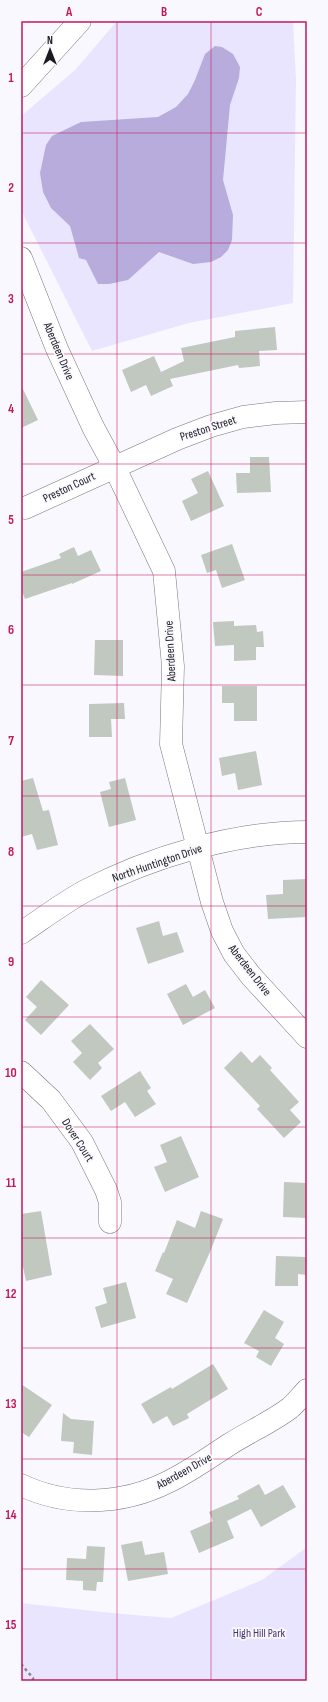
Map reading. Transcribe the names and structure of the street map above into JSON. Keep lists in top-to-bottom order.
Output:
{
  "streets": {
    "street": [
      "Aberdeen Drive",
      "Preston Street",
      "Preston Court",
      "North Huntington Drive",
      "Dover Court"
    ]
  },
  "crossings": [
    ["Aberdeen Drive", "Preston Street"],
    ["Aberdeen Drive", "Preston Court"],
    ["Aberdeen Drive", "North Huntington Drive"],
    ["Preston Street", "Preston Court"]
  ],
  "parks": ["High Hill Park"],
  "north": "top",
  "grid": {
    "columns": ["A", "B", "C"],
    "rows": [
      "1",
      "2",
      "3",
      "4",
      "5",
      "6",
      "7",
      "8",
      "9",
      "10",
      "11",
      "12",
      "13",
      "14",
      "15"
    ]
  }
}
